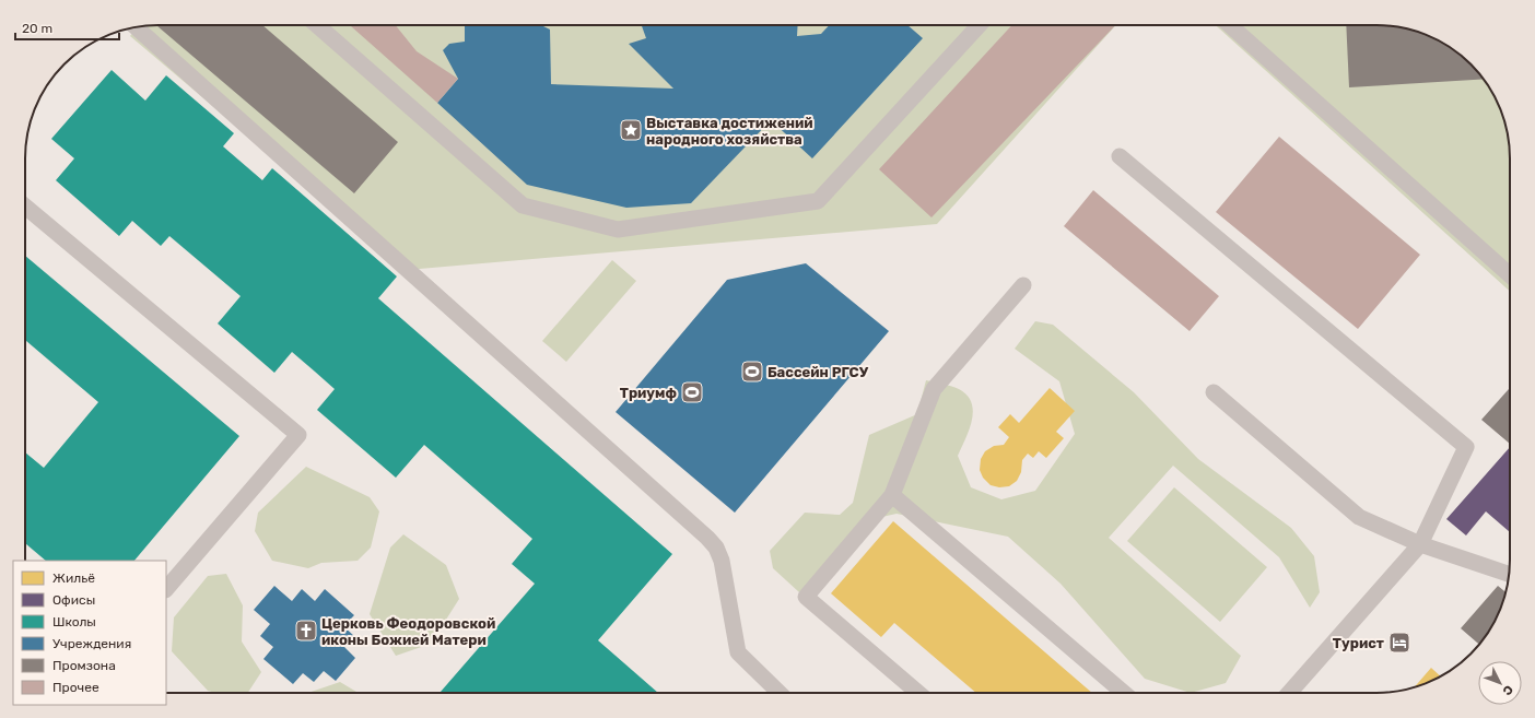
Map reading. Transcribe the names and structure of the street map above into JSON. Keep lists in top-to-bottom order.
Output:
{
  "places": {
    "place": ["Выставка достижений народного хозяйства"],
    "sports": ["Бассейн РГСУ", "Триумф"],
    "church": ["Церковь Феодоровской иконы Божией Матери"],
    "hotel": ["Турист"]
  },
  "legend": [
    "Жильё",
    "Офисы",
    "Школы",
    "Учреждения",
    "Промзона",
    "Прочее"
  ],
  "scale_bar": "20 m",
  "north": "bottom right"
}
